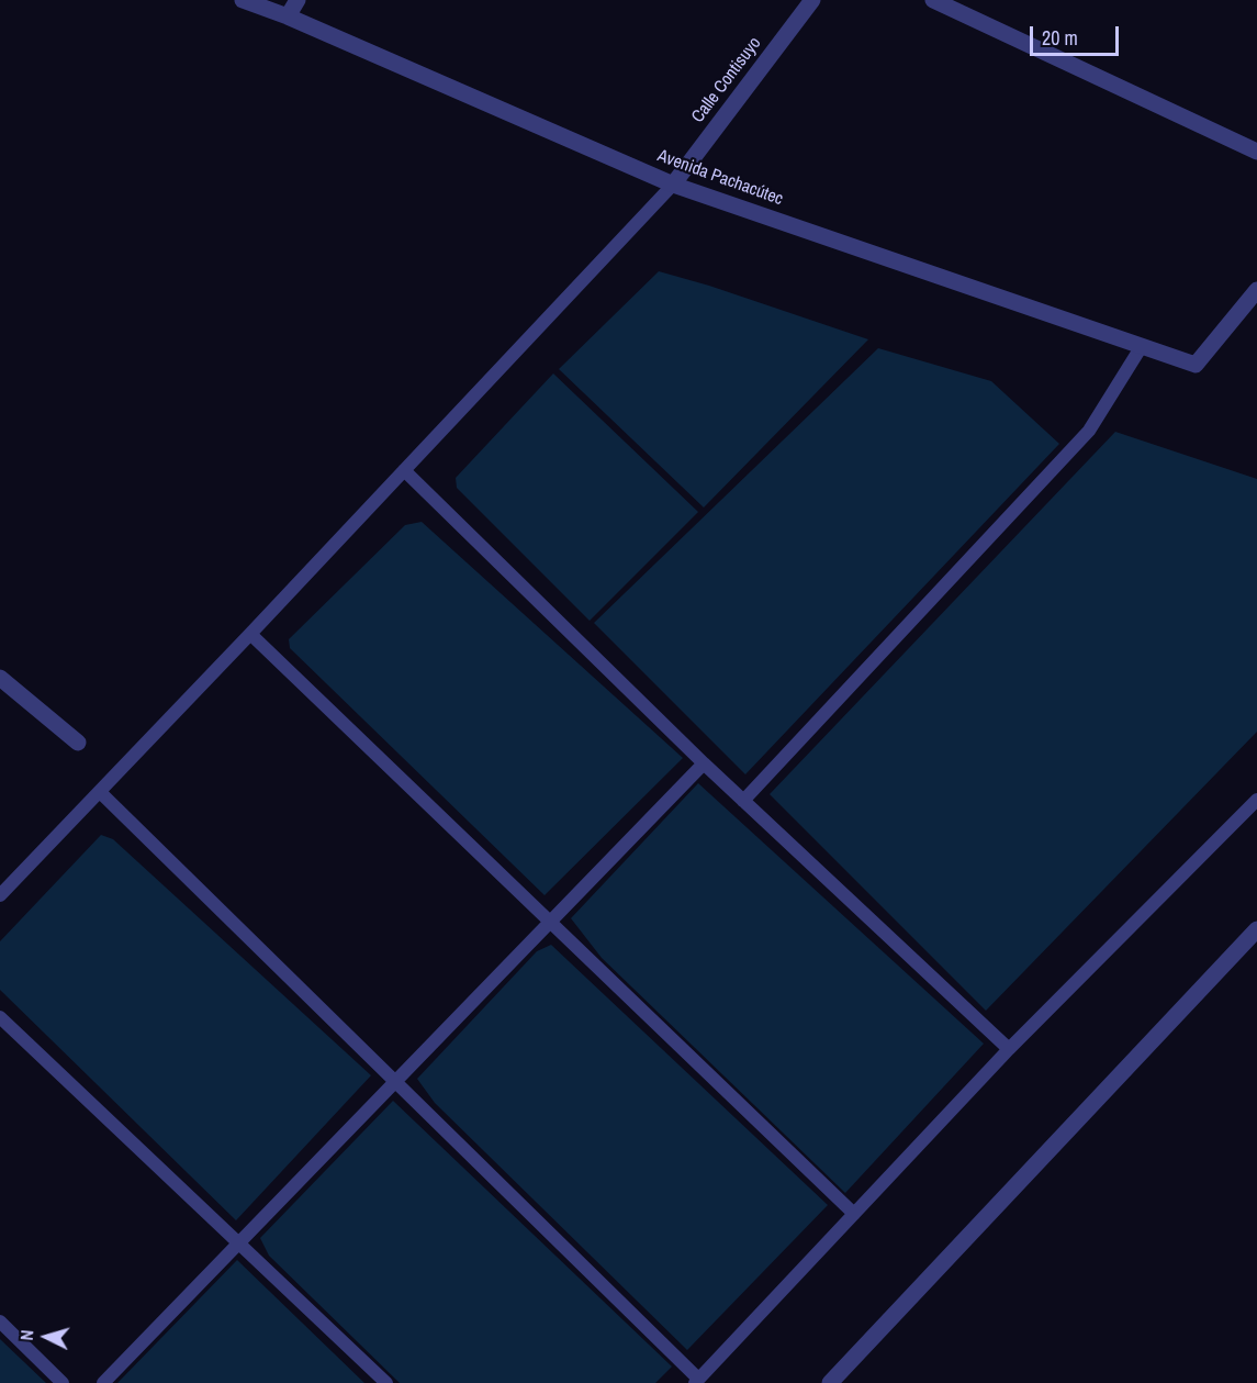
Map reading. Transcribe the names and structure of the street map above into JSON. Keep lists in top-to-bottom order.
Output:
{
  "streets": {
    "street": ["Calle Contisuyo", "Avenida Pachacútec"]
  },
  "crossings": [
    ["Calle Contisuyo", "Avenida Pachacútec"]
  ],
  "scale_bar": "20 m",
  "north": "left"
}
